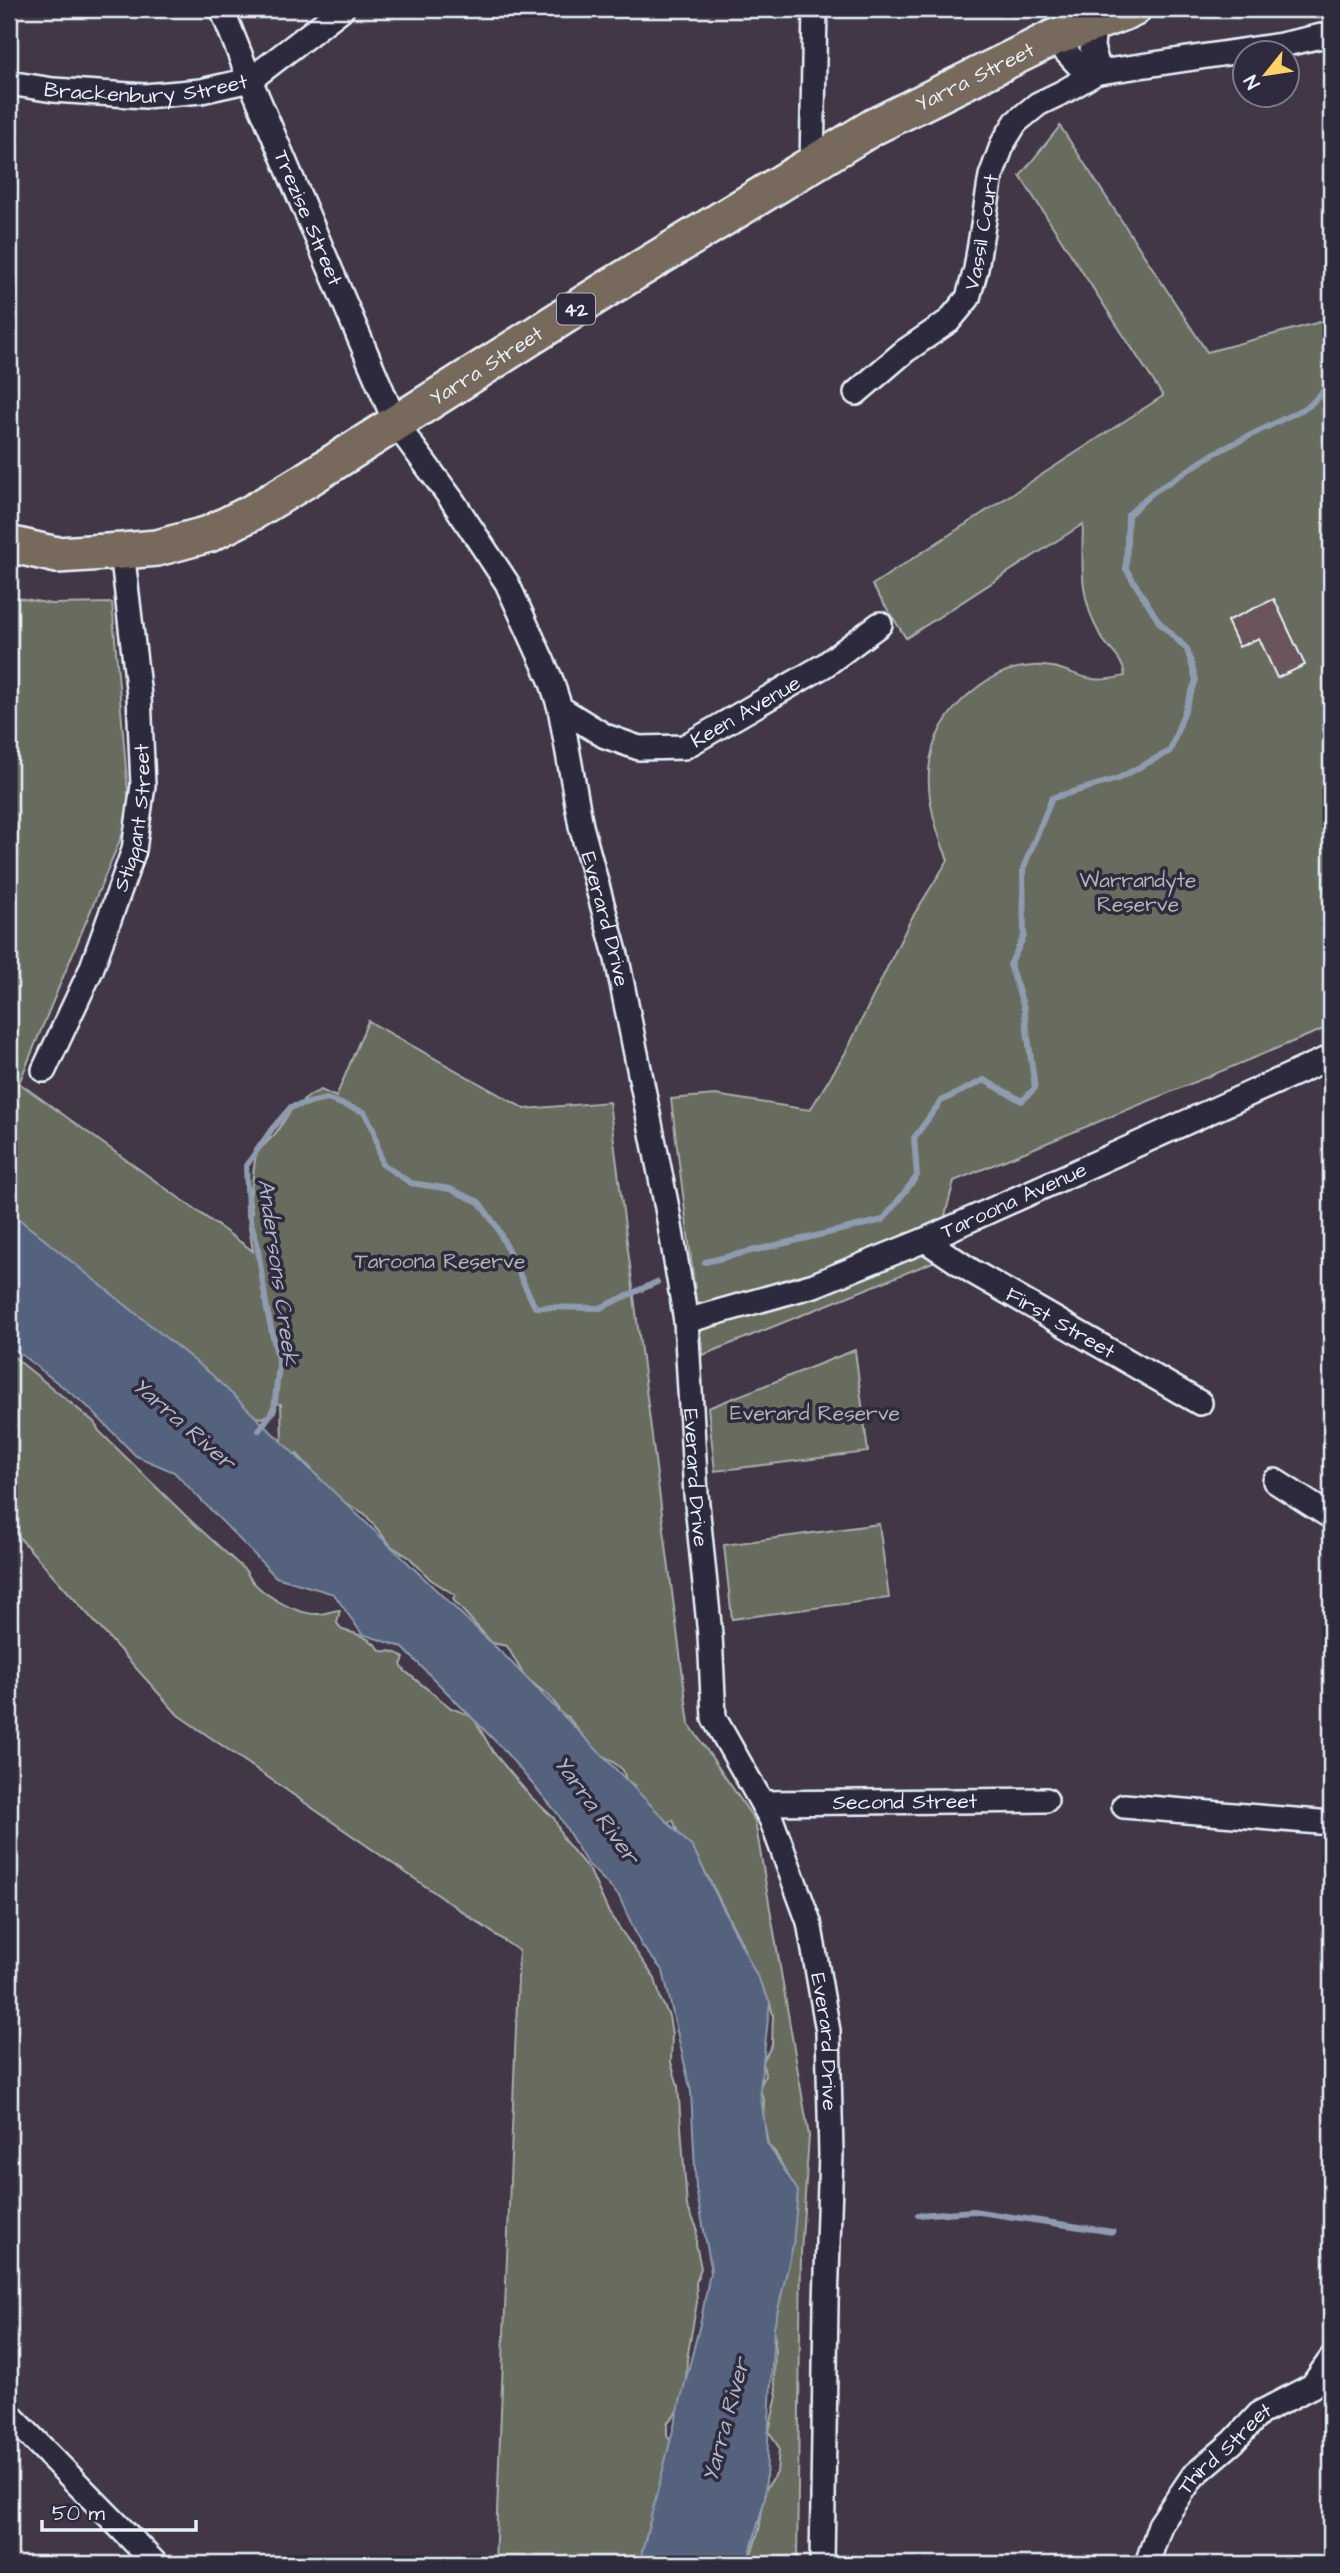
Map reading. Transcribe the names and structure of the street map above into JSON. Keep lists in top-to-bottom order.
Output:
{
  "streets": {
    "main road": ["Yarra Street", "42"],
    "street": [
      "Brackenbury Street",
      "Trezise Street",
      "Vassil Court",
      "Keen Avenue",
      "Stiggant Street",
      "Everard Drive",
      "Taroona Avenue",
      "First Street",
      "Second Street",
      "Third Street"
    ]
  },
  "crossings": [
    ["Yarra Street", "Trezise Street"],
    ["Yarra Street", "Vassil Court"],
    ["Yarra Street", "Stiggant Street"],
    ["Yarra Street", "Everard Drive"],
    ["Brackenbury Street", "Trezise Street"],
    ["Trezise Street", "Everard Drive"],
    ["Keen Avenue", "Everard Drive"],
    ["Everard Drive", "Taroona Avenue"],
    ["Everard Drive", "Second Street"],
    ["Taroona Avenue", "First Street"]
  ],
  "water": ["Andersons Creek", "Yarra River"],
  "parks": ["Warrandyte Reserve", "Taroona Reserve", "Everard Reserve"],
  "scale_bar": "50 m",
  "north": "bottom left"
}
